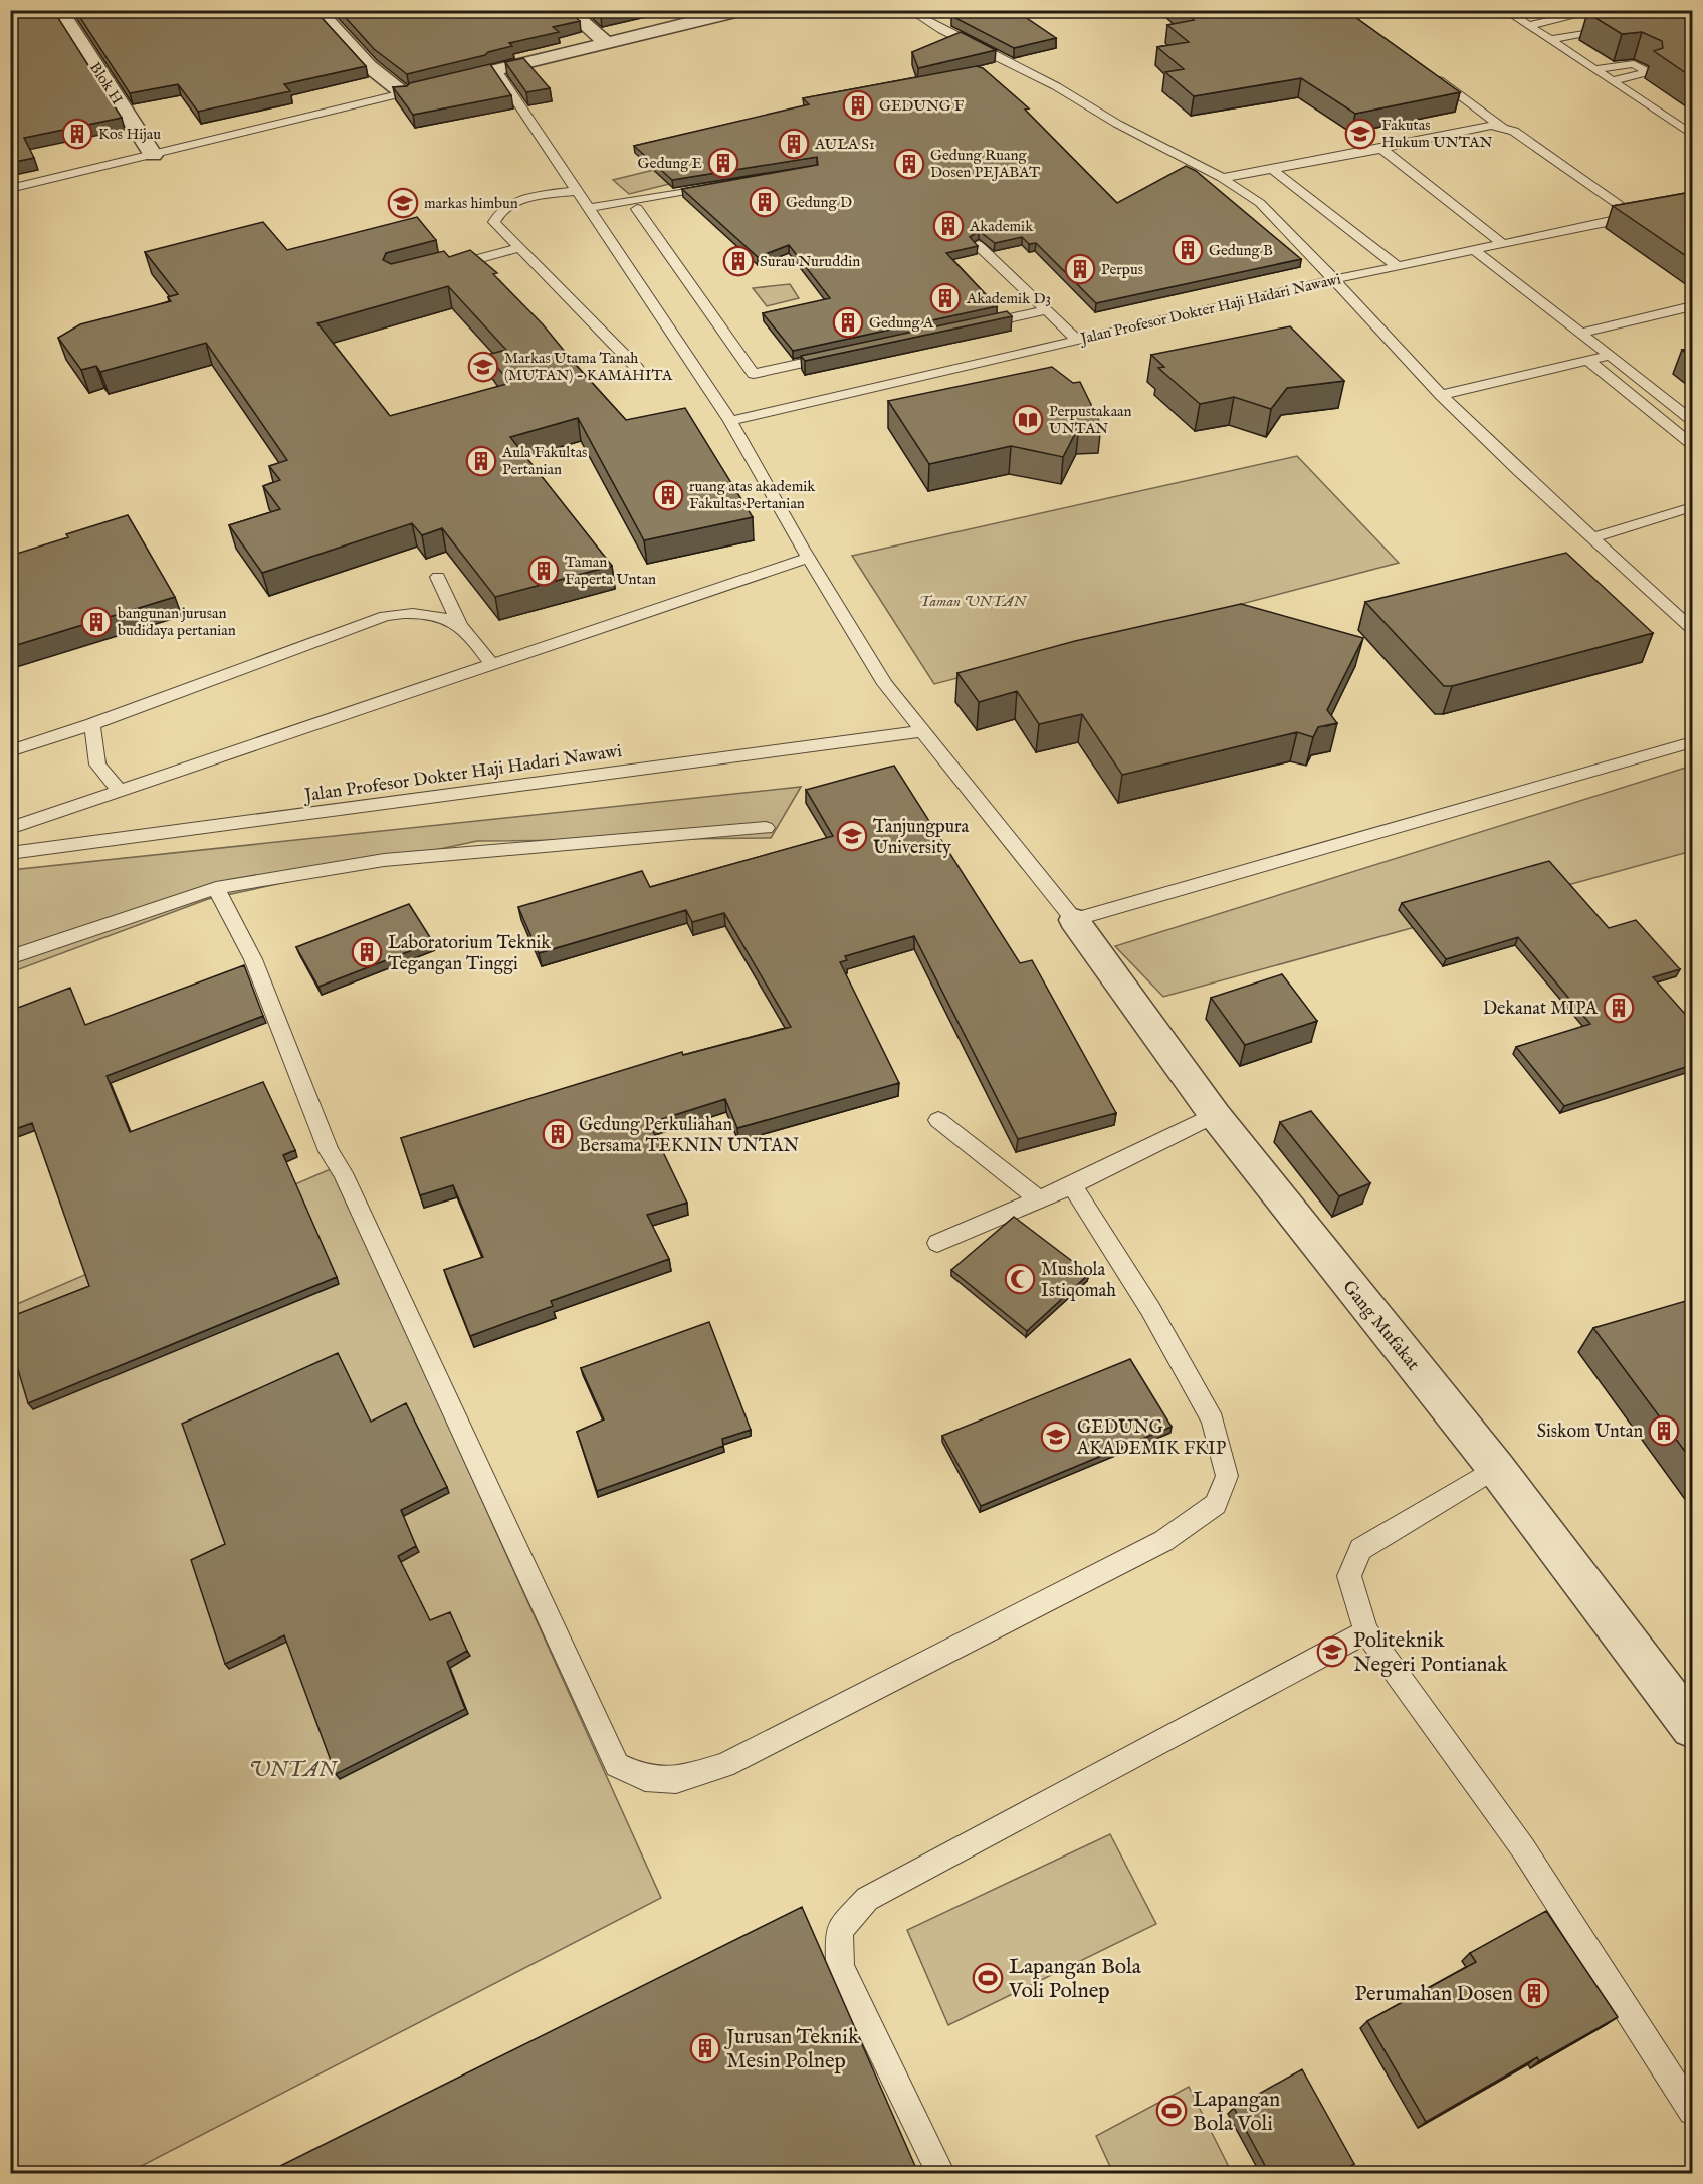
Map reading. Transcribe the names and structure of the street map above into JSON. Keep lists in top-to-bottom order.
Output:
{
  "streets": {
    "street": ["Blok H", "Gang Mufakat"],
    "lane": ["Jalan Profesor Dokter Haji Hadari Nawawi"]
  },
  "parks": ["Taman UNTAN", "UNTAN"],
  "places": {
    "building": [
      "GEDUNG F",
      "Kos Hijau",
      "AULA S1",
      "Gedung E",
      "Gedung Ruang Dosen PEJABAT",
      "Gedung D",
      "Akademik",
      "Gedung B",
      "Surau Nuruddin",
      "Perpus",
      "Akademik D3",
      "Gedung A",
      "Aula Fakultas Pertanian",
      "ruang atas akademik Fakultas Pertanian",
      "Taman Faperta Untan",
      "bangunan jurusan budidaya pertanian",
      "Laboratorium Teknik Tegangan Tinggi",
      "Dekanat MIPA",
      "Gedung Perkuliahan Bersama TEKNIN UNTAN",
      "Siskom Untan",
      "Perumahan Dosen",
      "Jurusan Teknik Mesin Polnep"
    ],
    "school or university": [
      "Fakutas Hukum UNTAN",
      "markas himbun",
      "Markas Utama Tanah (MUTAN) - KAMAHITA",
      "Tanjungpura University",
      "GEDUNG AKADEMIK FKIP",
      "Politeknik Negeri Pontianak"
    ],
    "library": ["Perpustakaan UNTAN"],
    "mosque": ["Mushola Istiqomah"],
    "sports": ["Lapangan Bola Voli Polnep", "Lapangan Bola Voli"]
  }
}
